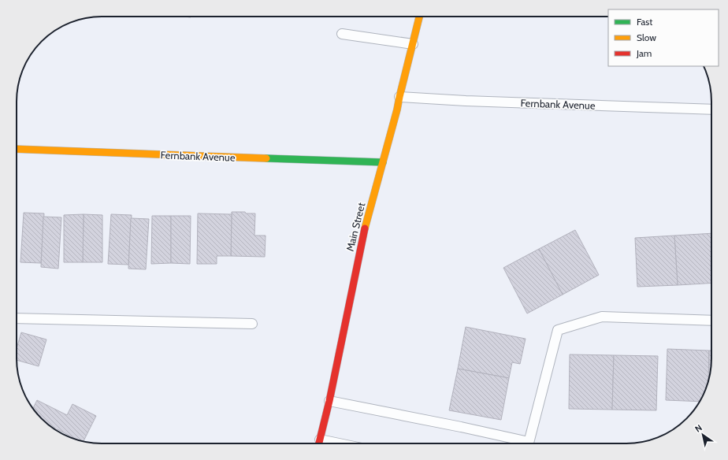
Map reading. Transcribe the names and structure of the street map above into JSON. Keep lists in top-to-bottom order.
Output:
{
  "streets": {
    "main road": ["Fernbank Avenue", "Main Street"]
  },
  "crossings": [
    ["Fernbank Avenue", "Main Street"]
  ],
  "legend": ["Fast", "Slow", "Jam"],
  "north": "top left"
}
